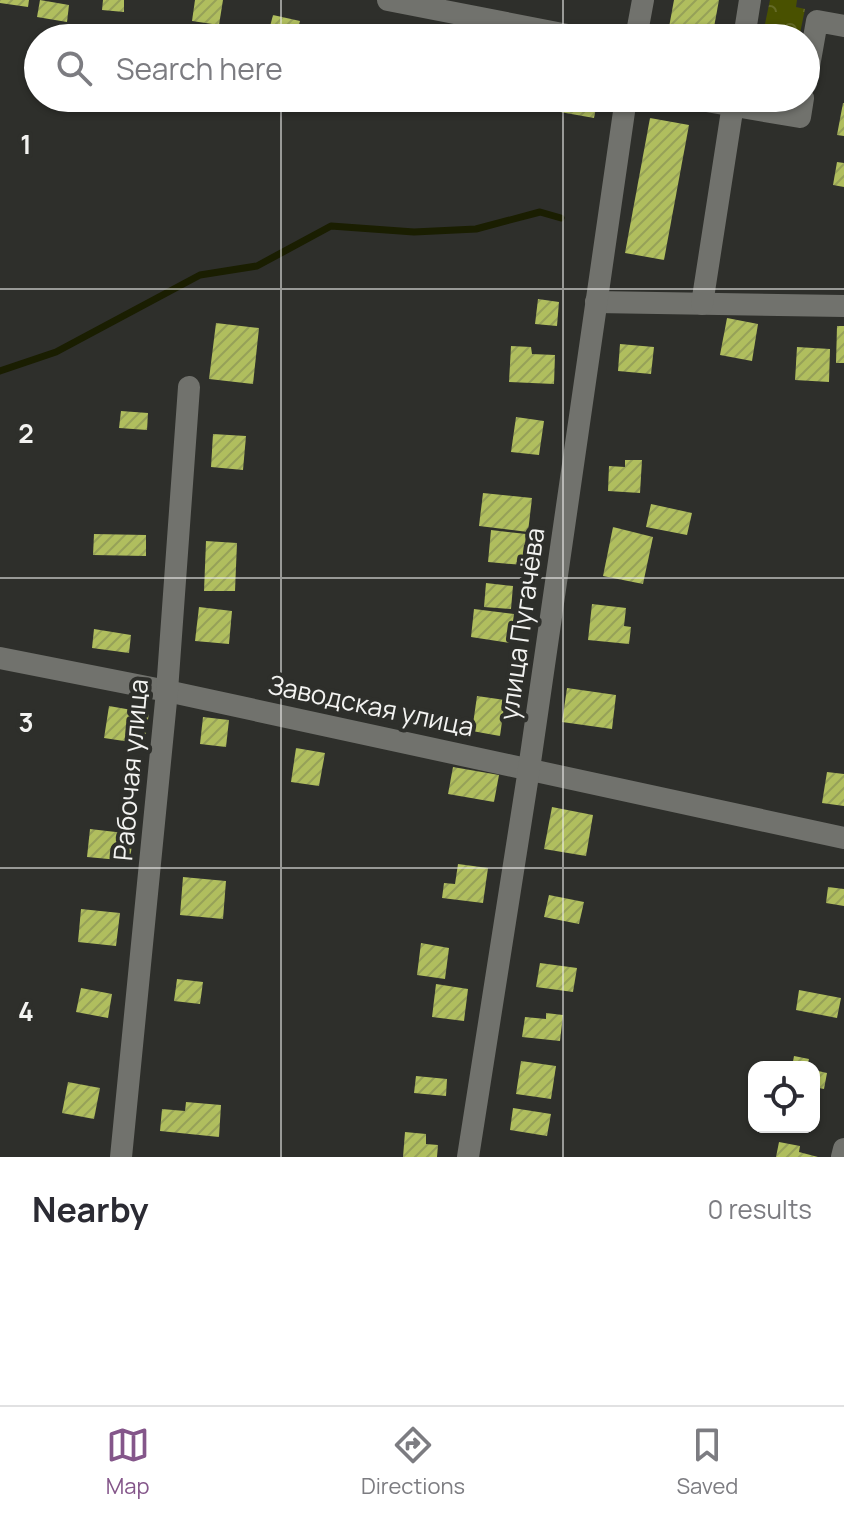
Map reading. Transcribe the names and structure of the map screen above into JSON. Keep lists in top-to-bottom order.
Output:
{
  "streets": {
    "street": ["улица Пугачёва", "Заводская улица", "Рабочая улица"]
  },
  "crossings": [
    ["улица Пугачёва", "Заводская улица"],
    ["Заводская улица", "Рабочая улица"]
  ],
  "page": {
    "search": "Search here",
    "heading": ["Nearby", "0 results"],
    "nav": ["Map", "Directions", "Saved"]
  },
  "grid": {
    "rows": [
      "1",
      "2",
      "3",
      "4"
    ]
  }
}
